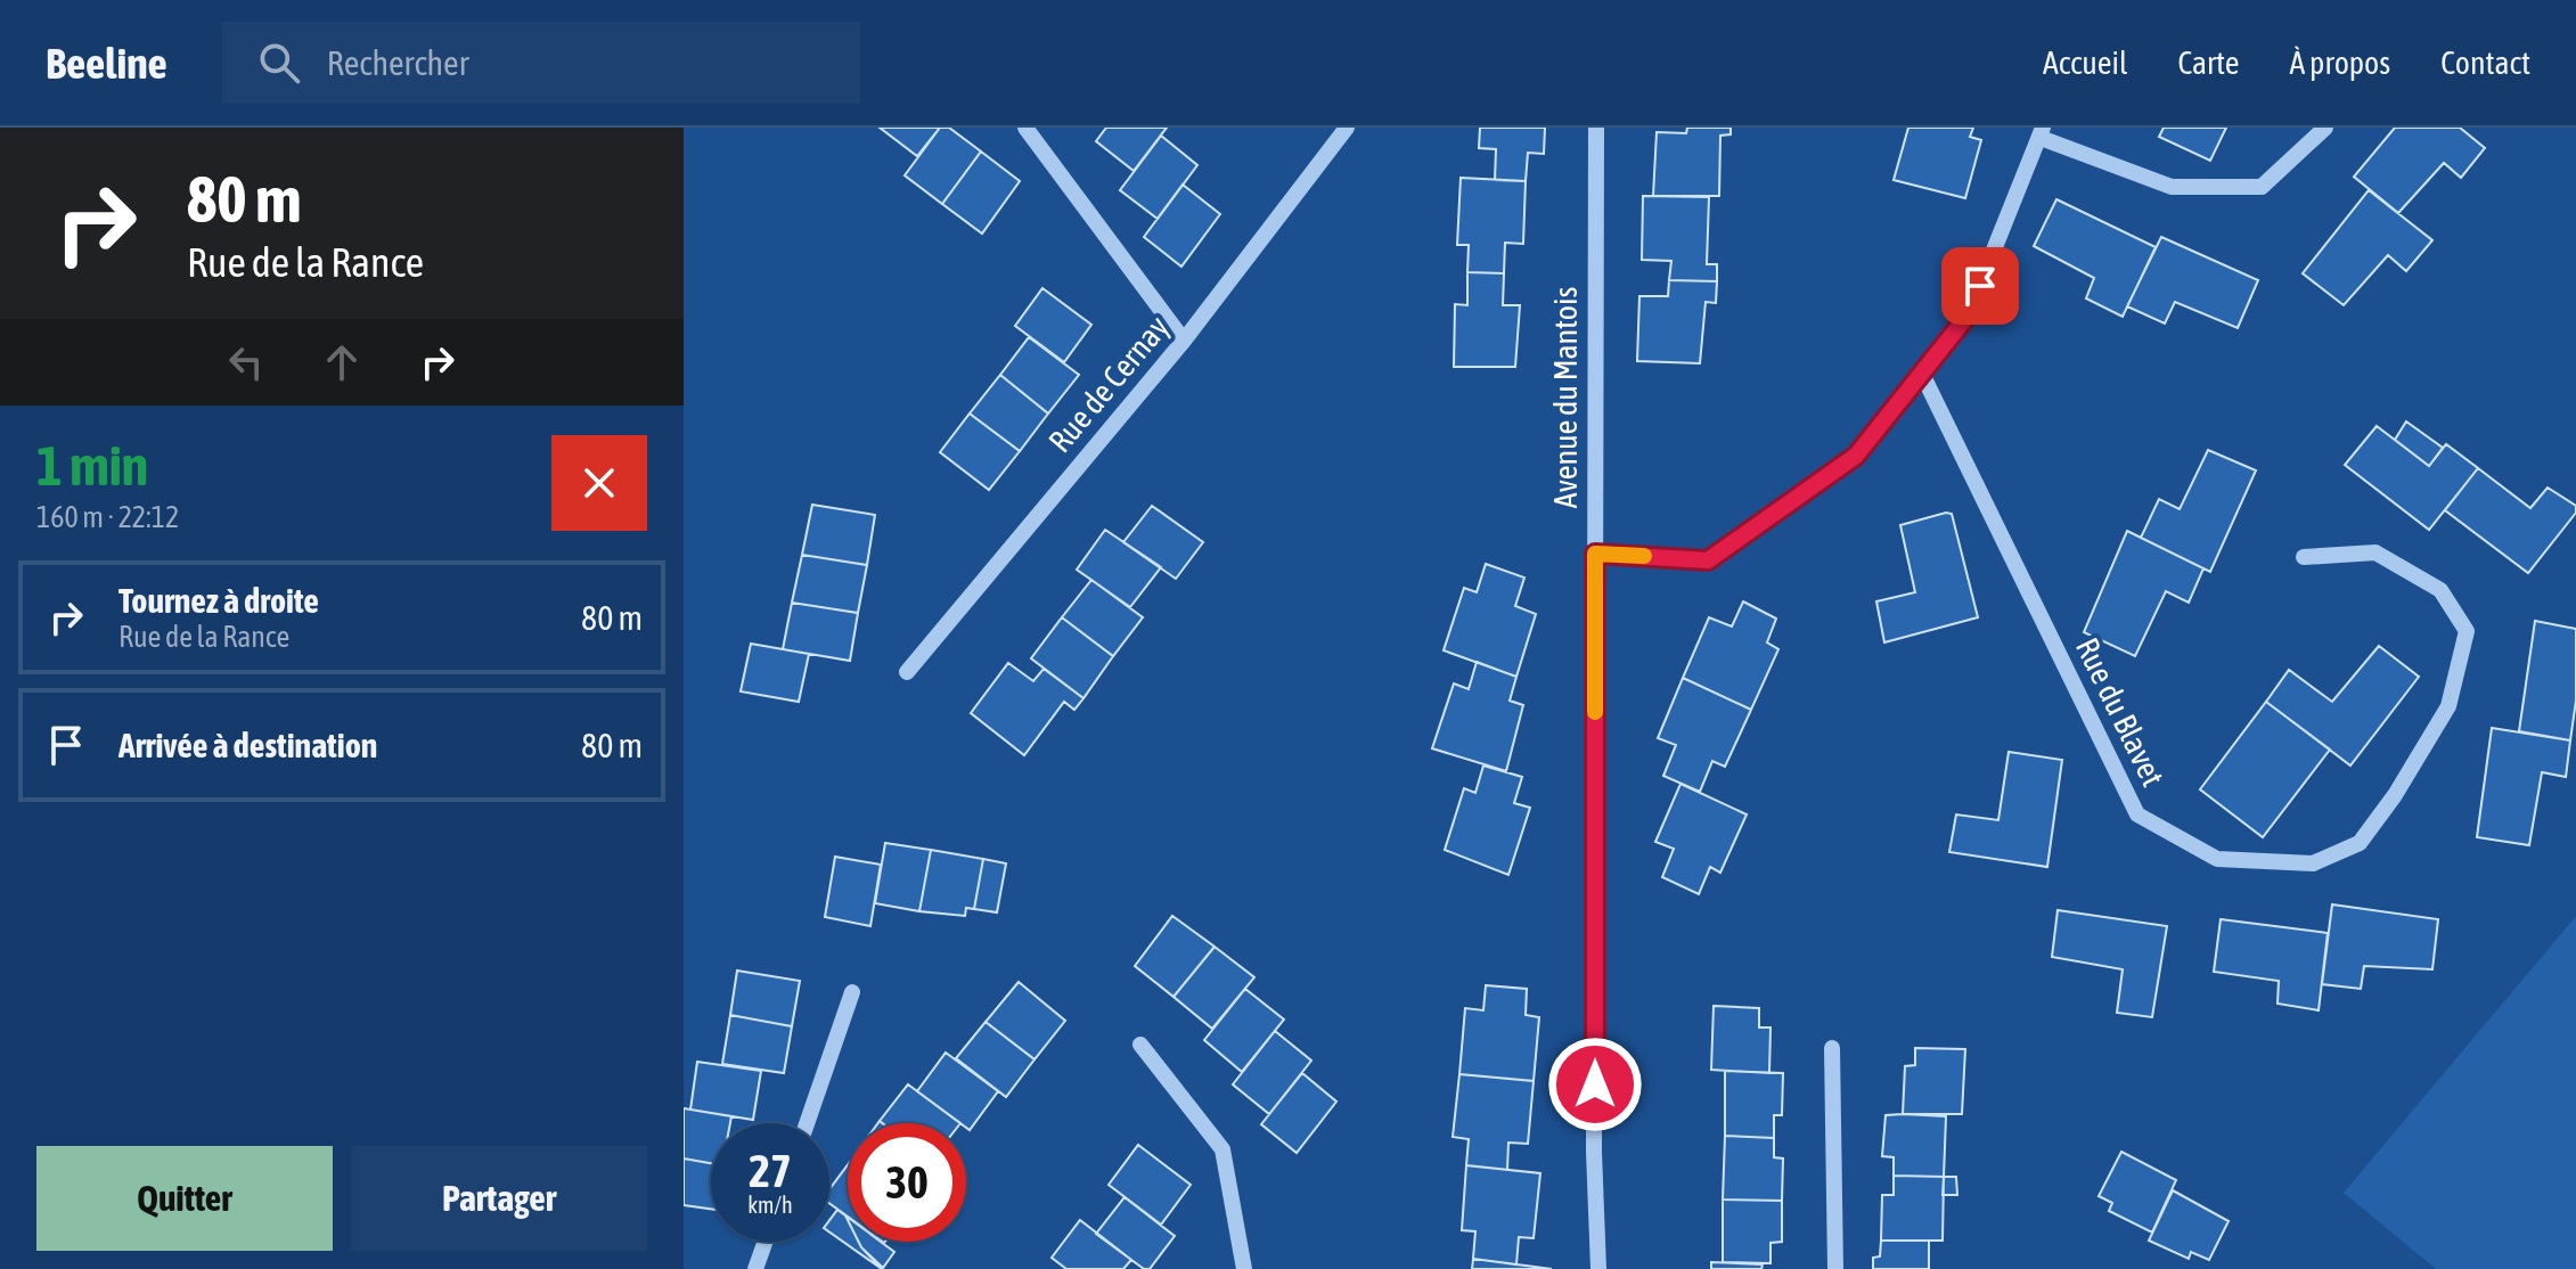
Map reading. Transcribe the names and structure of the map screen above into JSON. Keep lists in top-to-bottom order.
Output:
{
  "streets": {
    "street": ["Rue de Cernay", "Avenue du Mantois", "Rue du Blavet"]
  },
  "page": {
    "header": "Beeline",
    "search": "Rechercher",
    "nav": [
      "Accueil",
      "Carte",
      "À propos",
      "Contact"
    ],
    "turn": ["80 m", "Rue de la Rance"],
    "heading": ["1 min", "160 m · 22:12"],
    "list": [
      {
        "name": "Tournez à droite",
        "note": "Rue de la Rance",
        "value": "80 m"
      },
      {
        "name": "Arrivée à destination",
        "value": "80 m"
      }
    ],
    "speed": "27 km/h",
    "limit": "30",
    "buttons": ["Quitter", "Partager"]
  }
}
